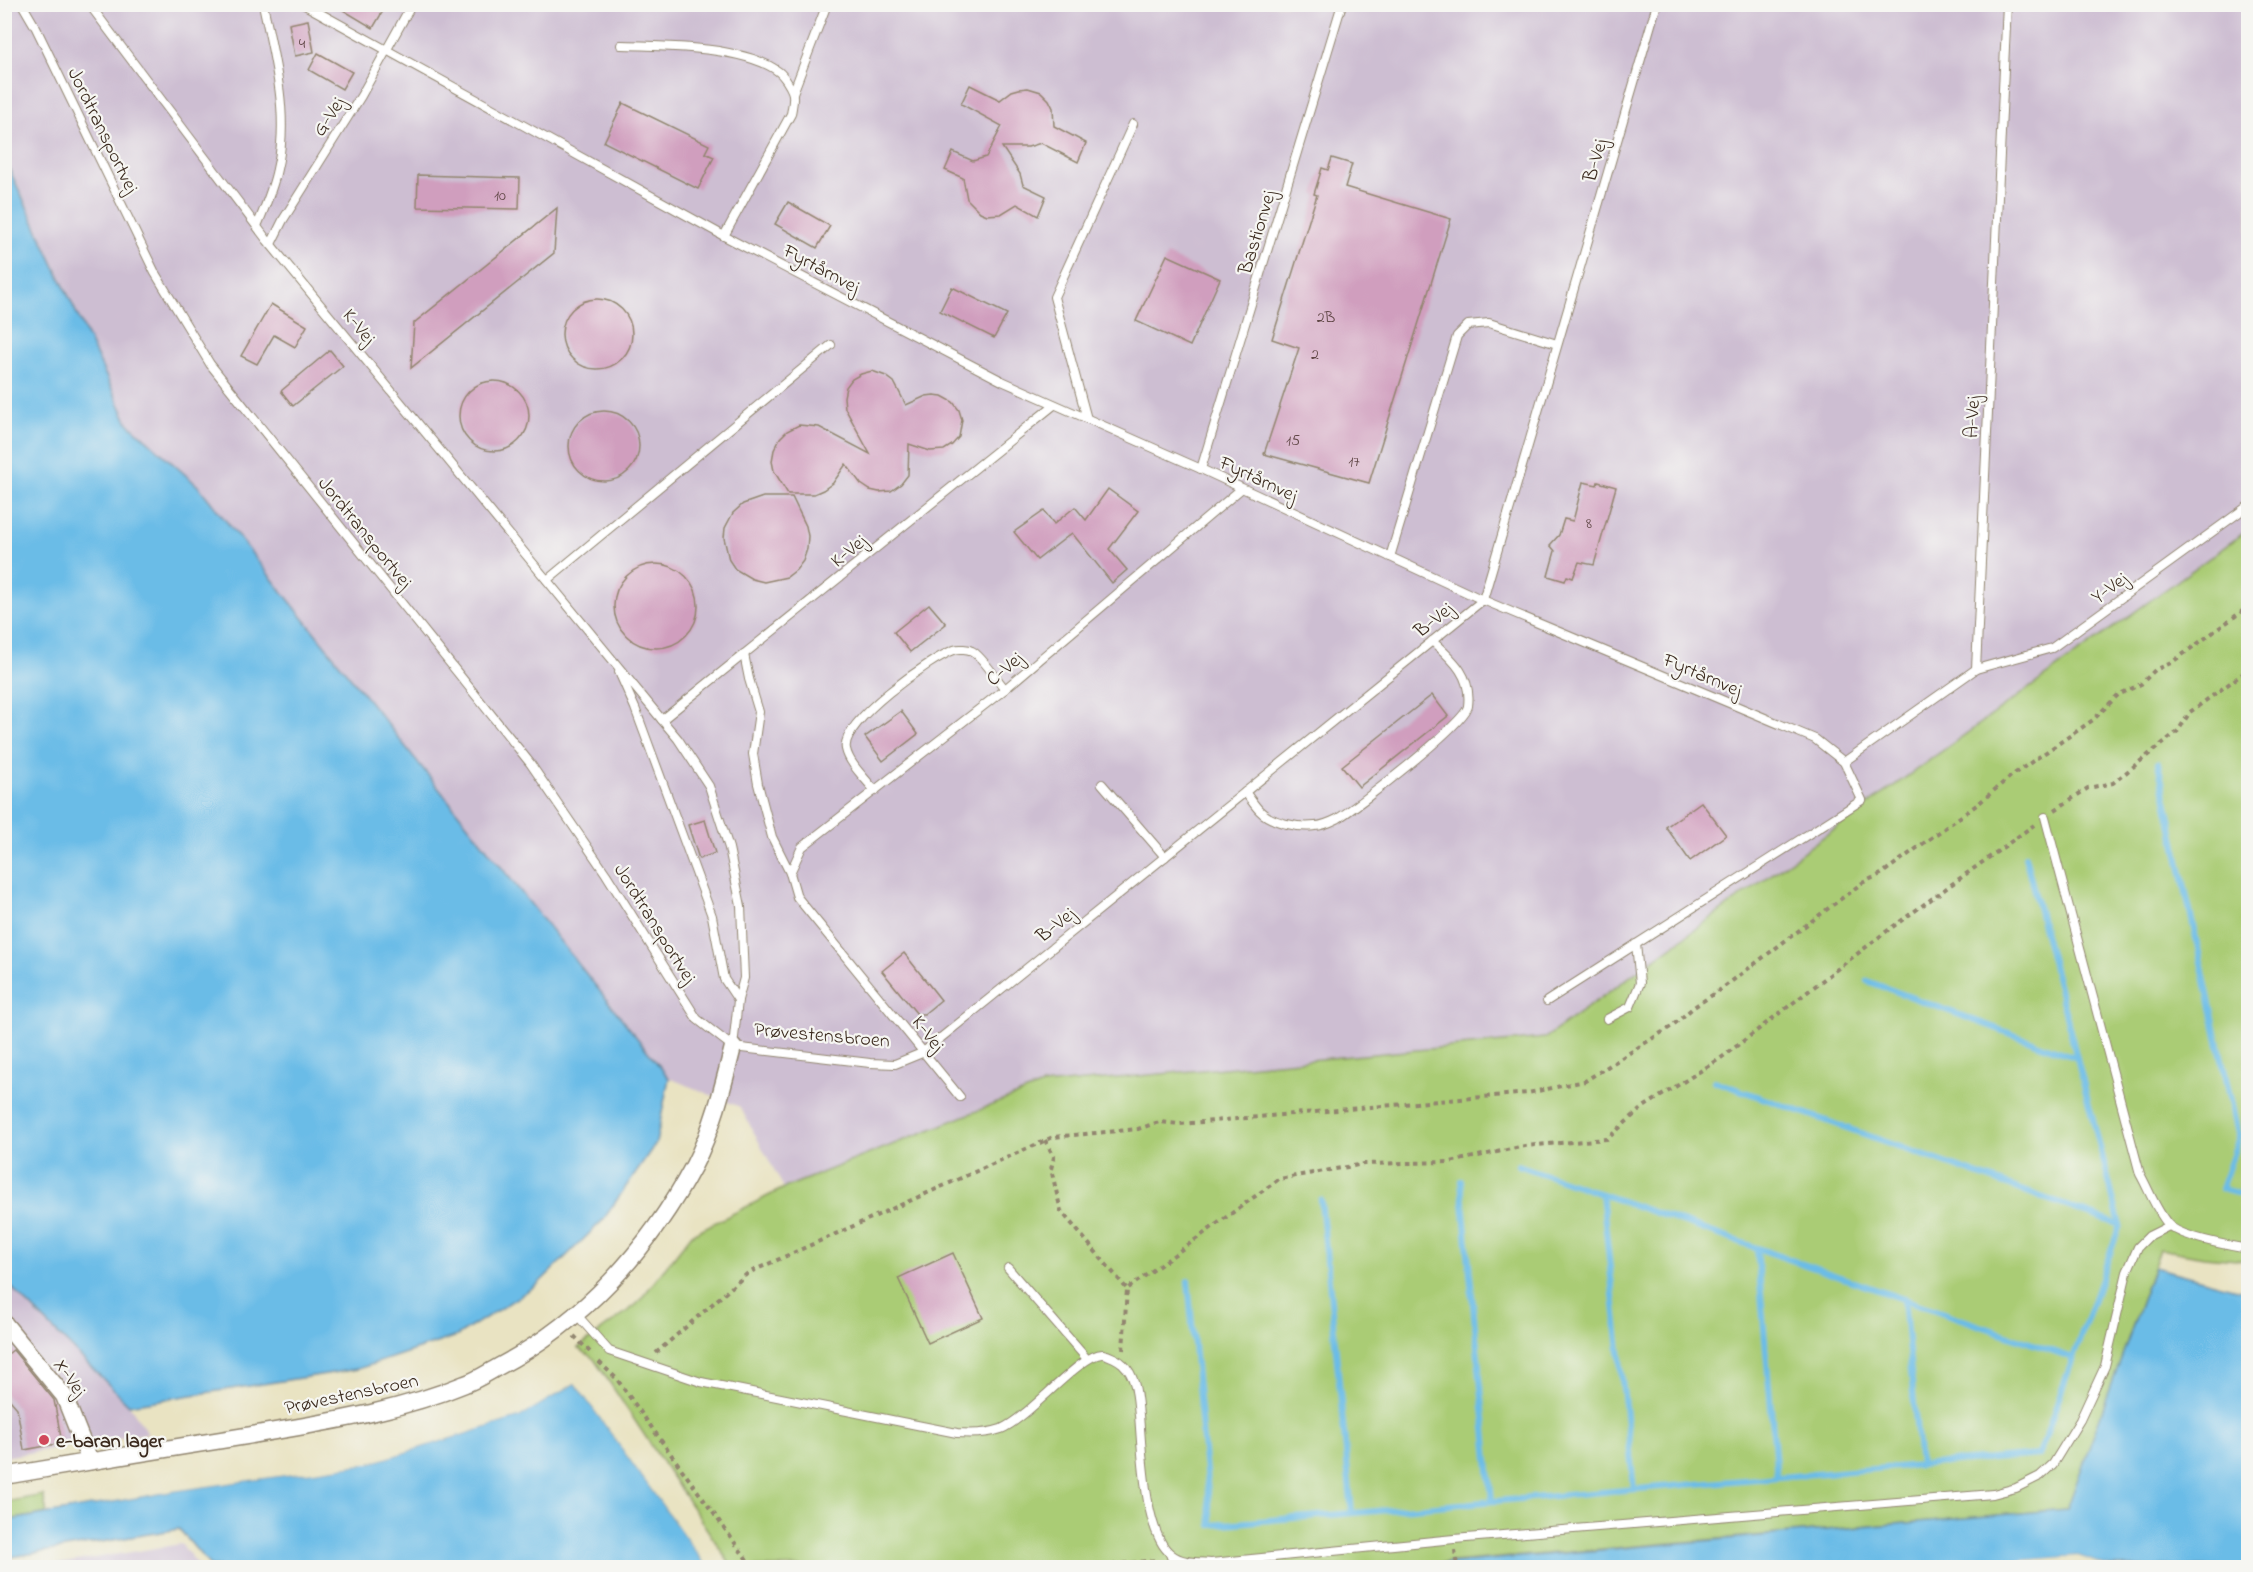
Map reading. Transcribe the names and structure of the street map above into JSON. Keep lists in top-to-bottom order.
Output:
{
  "streets": {
    "street": ["Prøvestensbroen", "X-Vej"],
    "lane": [
      "G-Vej",
      "Jordtransportvej",
      "B-Vej",
      "Bastionvej",
      "Fyrtårnvej",
      "K-Vej",
      "A-Vej",
      "Y-Vej",
      "C-Vej"
    ]
  },
  "crossings": [
    ["G-Vej", "Fyrtårnvej"],
    ["G-Vej", "K-Vej"],
    ["Jordtransportvej", "K-Vej"],
    ["Jordtransportvej", "Prøvestensbroen"],
    ["B-Vej", "Fyrtårnvej"],
    ["B-Vej", "K-Vej"],
    ["B-Vej", "Prøvestensbroen"],
    ["Bastionvej", "Fyrtårnvej"],
    ["Fyrtårnvej", "K-Vej"],
    ["Fyrtårnvej", "C-Vej"],
    ["K-Vej", "C-Vej"],
    ["K-Vej", "Prøvestensbroen"],
    ["A-Vej", "Y-Vej"],
    ["Prøvestensbroen", "X-Vej"]
  ],
  "places": ["e-baran lager"],
  "house_numbers": [
    "4",
    "10",
    "2B",
    "2",
    "15",
    "17",
    "8"
  ]
}
